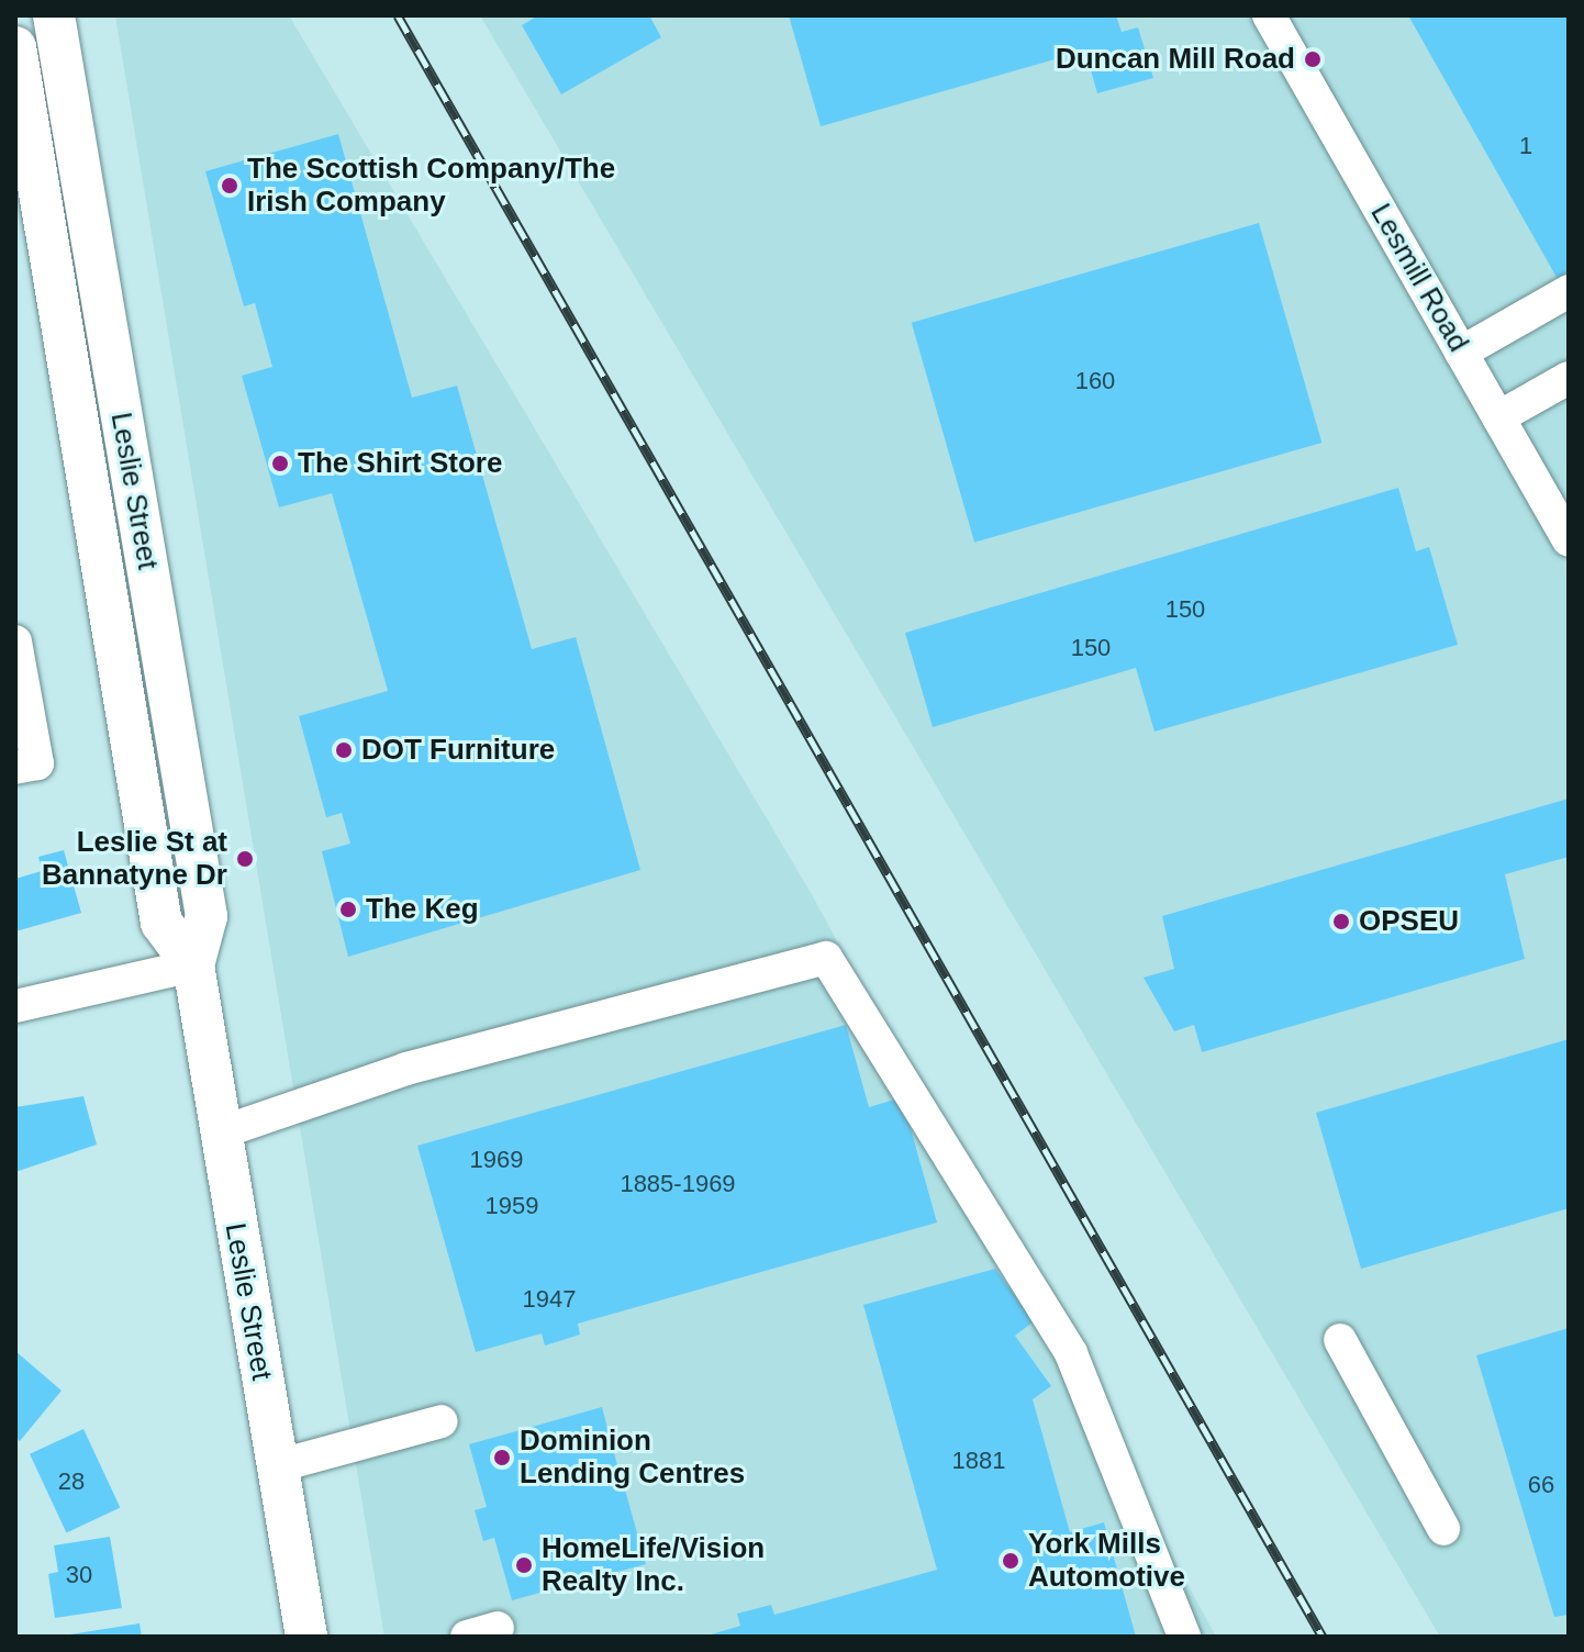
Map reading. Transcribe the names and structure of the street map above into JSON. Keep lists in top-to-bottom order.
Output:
{
  "streets": {
    "main road": ["Leslie Street"],
    "street": ["Lesmill Road"]
  },
  "places": [
    "Duncan Mill Road",
    "The Scottish Company/The Irish Company",
    "The Shirt Store",
    "DOT Furniture",
    "Leslie St at Bannatyne Dr",
    "The Keg",
    "OPSEU",
    "Dominion Lending Centres",
    "York Mills Automotive",
    "HomeLife/Vision Realty Inc."
  ],
  "house_numbers": [
    "1",
    "160",
    "150",
    "150",
    "1969",
    "1885-1969",
    "1959",
    "1947",
    "1881",
    "28",
    "66",
    "30"
  ]
}
